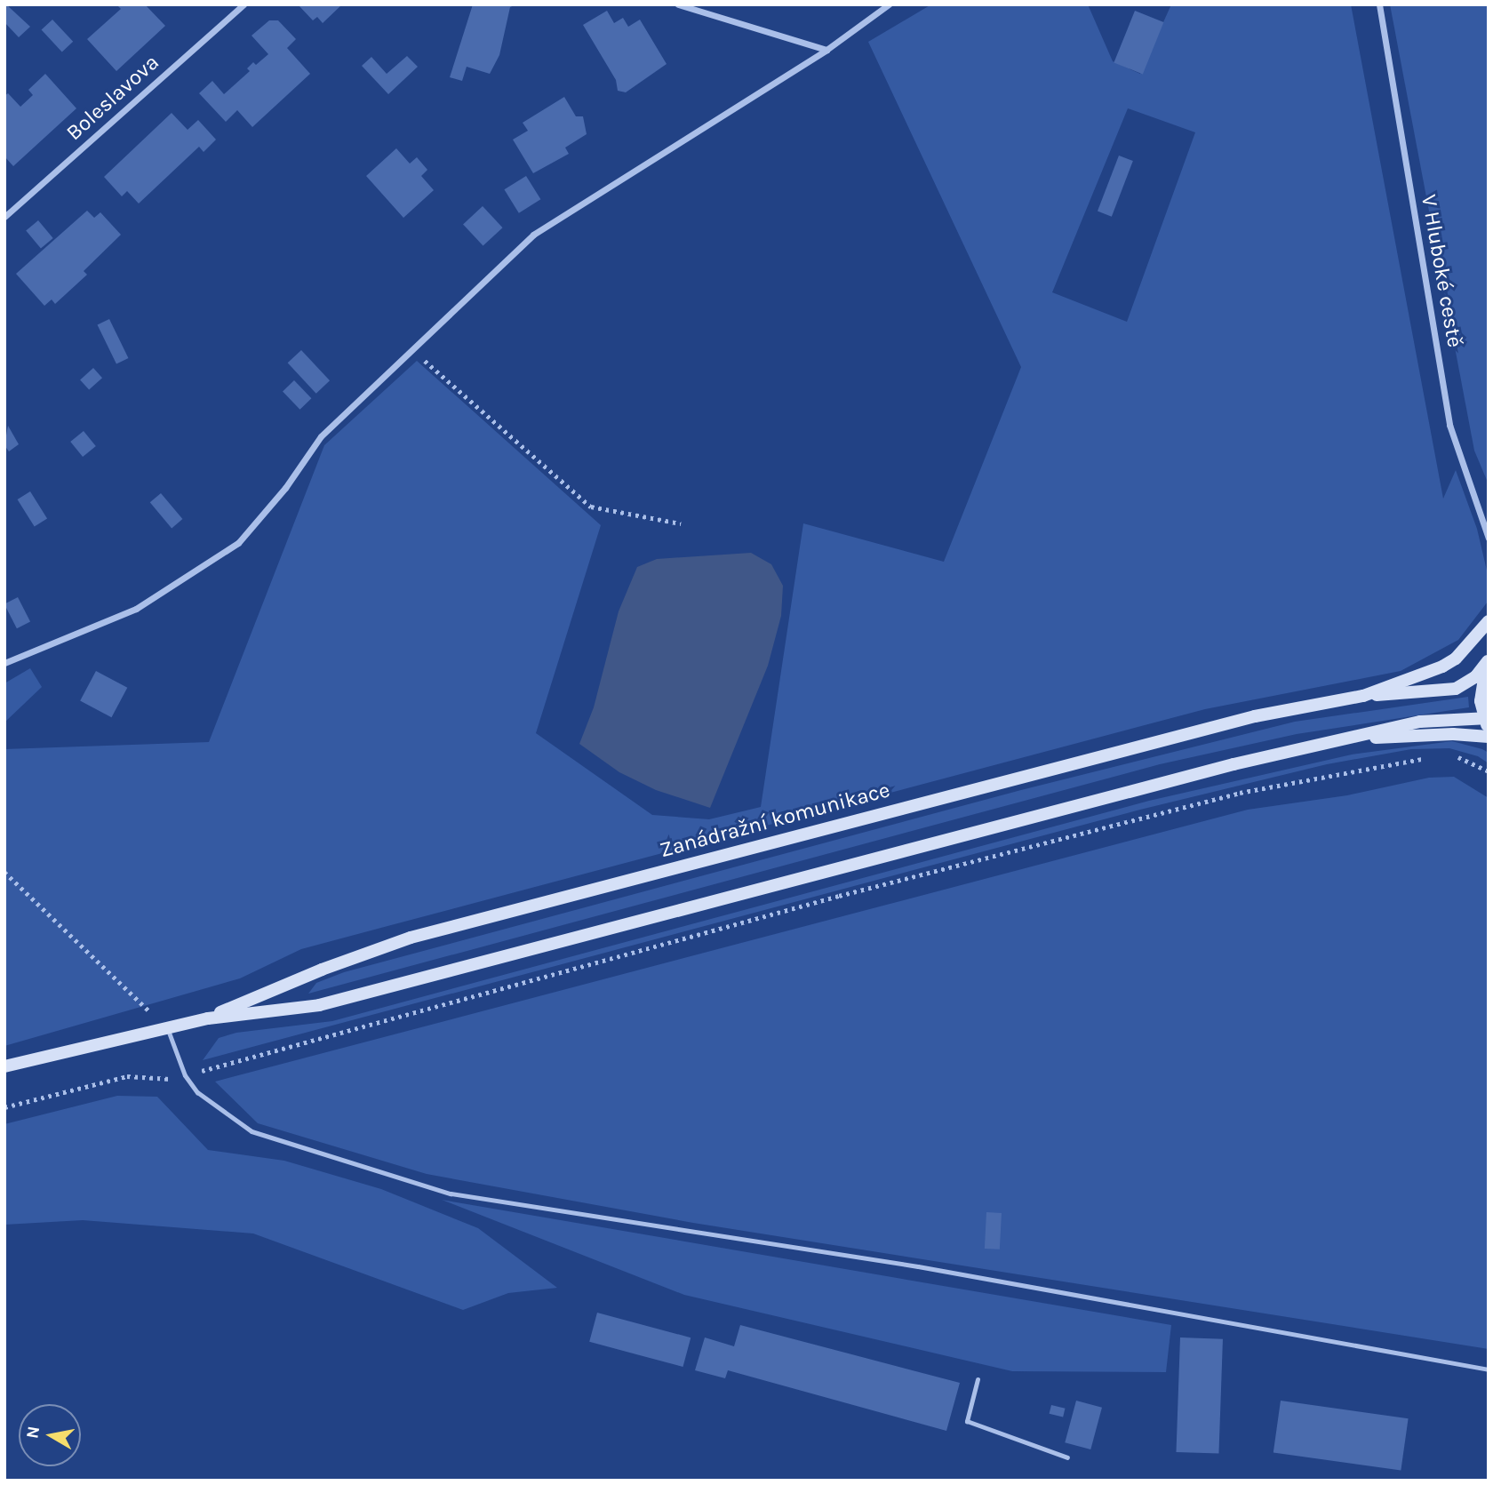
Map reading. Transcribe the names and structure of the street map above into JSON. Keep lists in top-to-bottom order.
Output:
{
  "streets": {
    "main road": ["Zanádražní komunikace"],
    "street": ["Boleslavova", "V Hluboké cestě"]
  },
  "north": "left"
}
